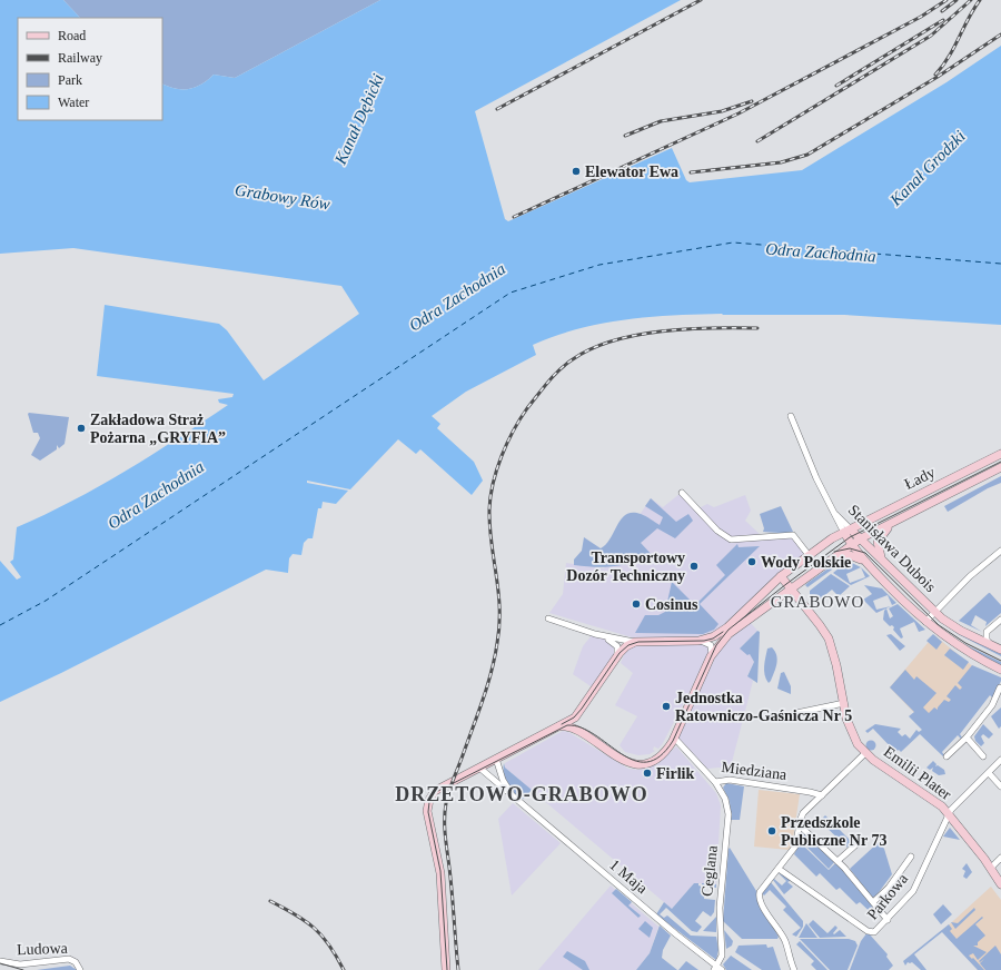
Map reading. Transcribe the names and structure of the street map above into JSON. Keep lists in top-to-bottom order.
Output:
{
  "streets": {
    "street": [
      "Łady",
      "Stanisława Dubois",
      "Miedziana",
      "Emilii Plater",
      "Ceglana",
      "1 Maja",
      "Parkowa",
      "Ludowa"
    ]
  },
  "crossings": [
    ["Łady", "Stanisława Dubois"],
    ["Łady", "Miedziana"],
    ["Łady", "Emilii Plater"],
    ["Miedziana", "Ceglana"],
    ["Emilii Plater", "Parkowa"],
    ["Ceglana", "1 Maja"]
  ],
  "districts": ["GRABOWO", "DRZETOWO-GRABOWO"],
  "water": [
    "Kanał Dębicki",
    "Kanał Grodzki",
    "Grabowy Rów",
    "Odra Zachodnia"
  ],
  "places": [
    "Elewator Ewa",
    "Zakładowa Straż Pożarna „GRYFIA”",
    "Wody Polskie",
    "Transportowy Dozór Techniczny",
    "Cosinus",
    "Jednostka Ratowniczo-Gaśnicza Nr 5",
    "Firlik",
    "Przedszkole Publiczne Nr 73"
  ],
  "legend": [
    "Road",
    "Railway",
    "Park",
    "Water"
  ]
}
